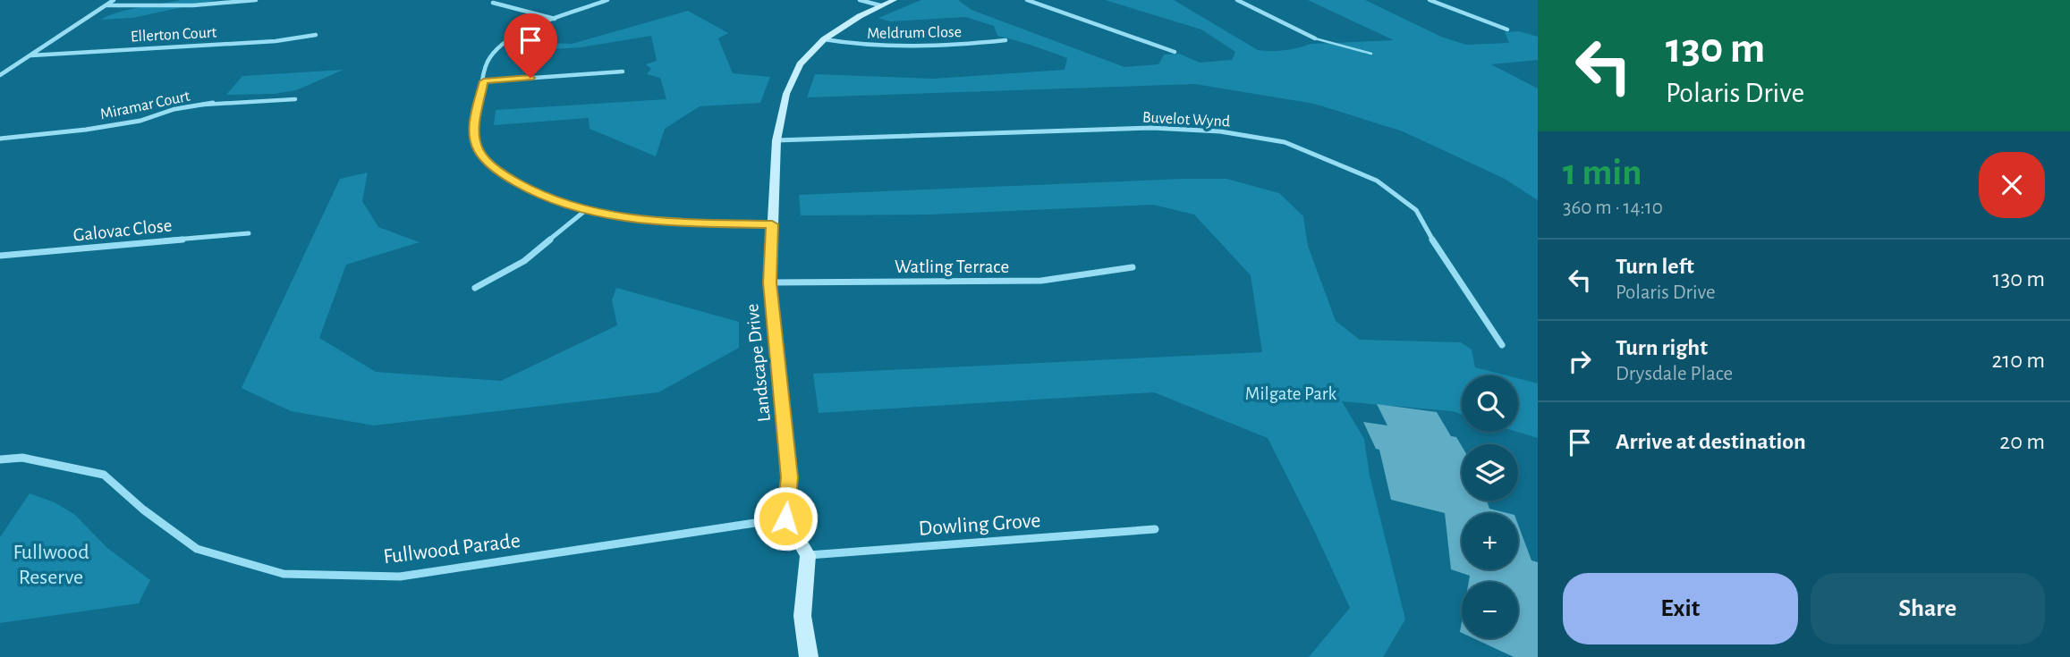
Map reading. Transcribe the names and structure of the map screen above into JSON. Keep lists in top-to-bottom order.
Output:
{
  "streets": {
    "street": [
      "Meldrum Close",
      "Ellerton Court",
      "Miramar Court",
      "Buvelot Wynd",
      "Galovac Close",
      "Watling Terrace",
      "Landscape Drive",
      "Dowling Grove",
      "Fullwood Parade"
    ]
  },
  "crossings": [
    ["Meldrum Close", "Landscape Drive"],
    ["Buvelot Wynd", "Landscape Drive"],
    ["Watling Terrace", "Landscape Drive"],
    ["Landscape Drive", "Fullwood Parade"]
  ],
  "parks": ["Milgate Park", "Fullwood Reserve"],
  "page": {
    "turn": ["130 m", "Polaris Drive"],
    "heading": ["1 min", "360 m · 14:10"],
    "list": [
      {
        "name": "Turn left",
        "note": "Polaris Drive",
        "value": "130 m"
      },
      {
        "name": "Turn right",
        "note": "Drysdale Place",
        "value": "210 m"
      },
      {
        "name": "Arrive at destination",
        "value": "20 m"
      }
    ],
    "map_buttons": ["+", "−"],
    "buttons": ["Exit", "Share"]
  }
}
